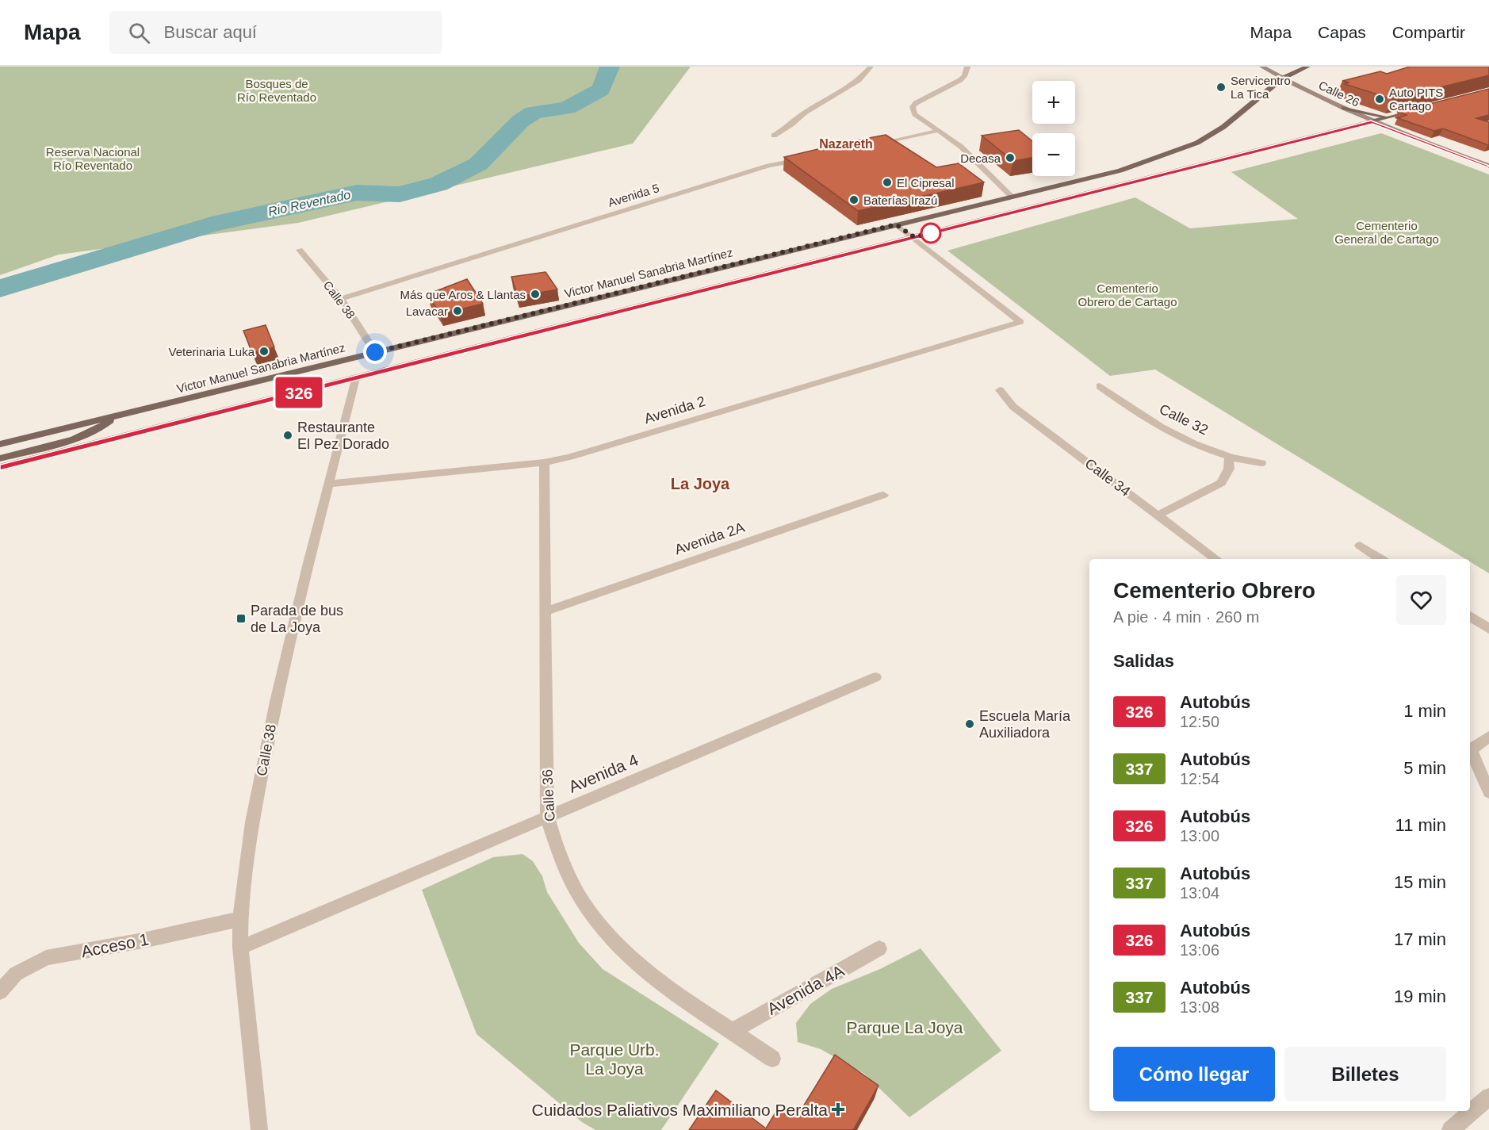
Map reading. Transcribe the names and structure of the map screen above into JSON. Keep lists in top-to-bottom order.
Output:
{
  "streets": {
    "main road": ["Calle 26", "Victor Manuel Sanabria Martínez"],
    "street": [
      "Avenida 5",
      "Calle 38",
      "Avenida 2",
      "Calle 32",
      "Calle 34",
      "Avenida 2A",
      "Avenida 4",
      "Calle 36",
      "Acceso 1",
      "Avenida 4A"
    ]
  },
  "crossings": [
    ["Calle 26", "Victor Manuel Sanabria Martínez"],
    ["Avenida 5", "Calle 38"],
    ["Victor Manuel Sanabria Martínez", "Calle 38"],
    ["Calle 38", "Avenida 2"],
    ["Calle 38", "Avenida 4"],
    ["Calle 38", "Acceso 1"],
    ["Avenida 2", "Calle 36"],
    ["Avenida 2A", "Calle 36"],
    ["Avenida 4", "Calle 36"],
    ["Calle 36", "Avenida 4A"]
  ],
  "districts": ["Nazareth", "La Joya"],
  "water": ["Rio Reventado"],
  "parks": [
    "Bosques de Río Reventado",
    "Reserva Nacional Río Reventado",
    "Cementerio General de Cartago",
    "Cementerio Obrero de Cartago",
    "Parque La Joya",
    "Parque Urb. La Joya"
  ],
  "places": {
    "other": [
      "Servicentro La Tica",
      "Auto PITS Cartago",
      "Decasa",
      "El Cipresal",
      "Baterías Irazú",
      "Más que Aros & Llantas",
      "Lavacar",
      "Veterinaria Luka",
      "Restaurante El Pez Dorado",
      "Escuela María Auxiliadora"
    ],
    "transit": ["Parada de bus de La Joya"],
    "health": ["Cuidados Paliativos Maximiliano Peralta"]
  },
  "lines": ["bus line 326"],
  "page": {
    "header": "Mapa",
    "search": "Buscar aquí",
    "nav": ["Mapa", "Capas", "Compartir"],
    "on_map": "326",
    "map_buttons": ["+", "−"],
    "heading": [
      ["Cementerio Obrero", "A pie · 4 min · 260 m"],
      "Salidas"
    ],
    "list": [
      {
        "mark": "326",
        "name": "Autobús",
        "note": "12:50",
        "value": "1 min"
      },
      {
        "mark": "337",
        "name": "Autobús",
        "note": "12:54",
        "value": "5 min"
      },
      {
        "mark": "326",
        "name": "Autobús",
        "note": "13:00",
        "value": "11 min"
      },
      {
        "mark": "337",
        "name": "Autobús",
        "note": "13:04",
        "value": "15 min"
      },
      {
        "mark": "326",
        "name": "Autobús",
        "note": "13:06",
        "value": "17 min"
      },
      {
        "mark": "337",
        "name": "Autobús",
        "note": "13:08",
        "value": "19 min"
      }
    ],
    "buttons": ["Cómo llegar", "Billetes"]
  }
}
